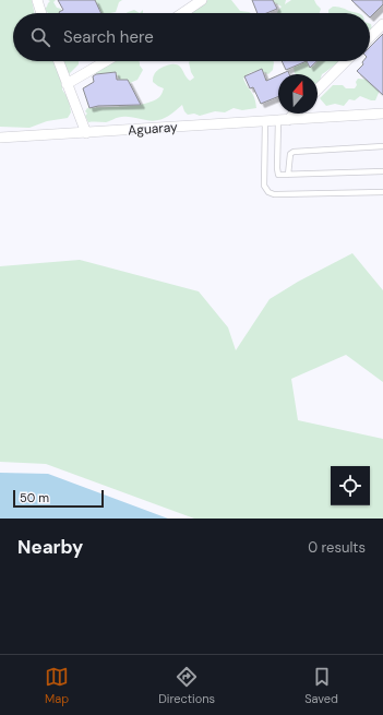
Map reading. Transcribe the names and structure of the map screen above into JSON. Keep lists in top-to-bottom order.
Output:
{
  "streets": {
    "street": ["Aguaray"]
  },
  "scale_bar": "50 m",
  "north": "top",
  "page": {
    "search": "Search here",
    "scale": "50 m",
    "heading": ["Nearby", "0 results"],
    "nav": ["Map", "Directions", "Saved"]
  }
}
